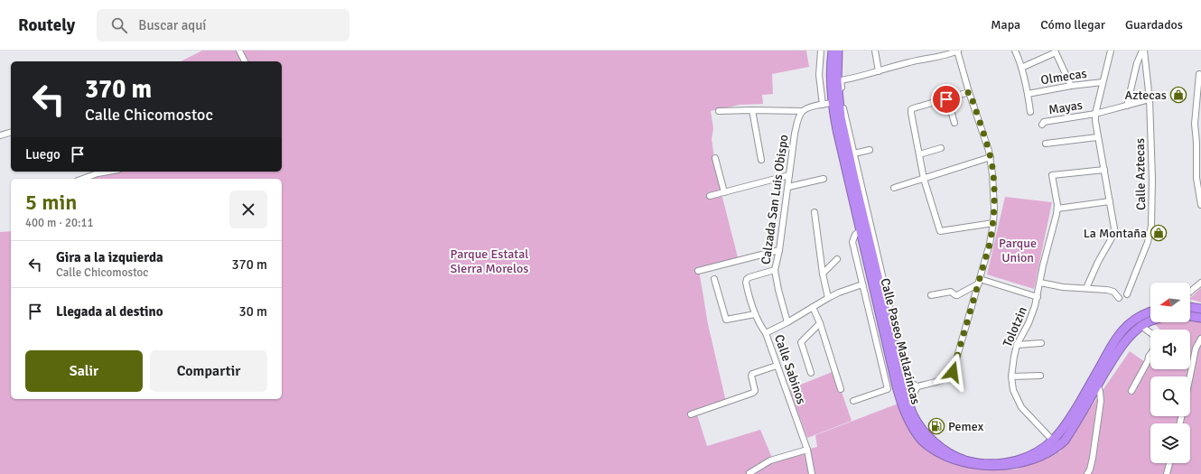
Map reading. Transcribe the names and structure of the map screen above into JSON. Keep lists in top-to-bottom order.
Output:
{
  "streets": {
    "highway": ["Calle Paseo Matlazincas"],
    "street": [
      "Olmecas",
      "Mayas",
      "Calle Aztecas",
      "Calzada San Luis Obispo",
      "Tolotzin",
      "Calle Sabinos"
    ]
  },
  "crossings": [
    ["Mayas", "Calle Aztecas"],
    ["Calzada San Luis Obispo", "Calle Sabinos"],
    ["Tolotzin", "Calle Paseo Matlazincas"]
  ],
  "parks": ["Parque Union", "Parque Estatal Sierra Morelos"],
  "places": {
    "shop": ["Aztecas", "La Montaña"],
    "fuel station": ["Pemex"]
  },
  "north": "left",
  "page": {
    "header": "Routely",
    "search": "Buscar aquí",
    "nav": ["Mapa", "Cómo llegar", "Guardados"],
    "turn": ["370 m", "Calle Chicomostoc"],
    "then": "Luego",
    "heading": ["5 min", "400 m · 20:11"],
    "list": [
      {
        "name": "Gira a la izquierda",
        "note": "Calle Chicomostoc",
        "value": "370 m"
      },
      {
        "name": "Llegada al destino",
        "value": "30 m"
      }
    ],
    "buttons": ["Salir", "Compartir"]
  }
}
